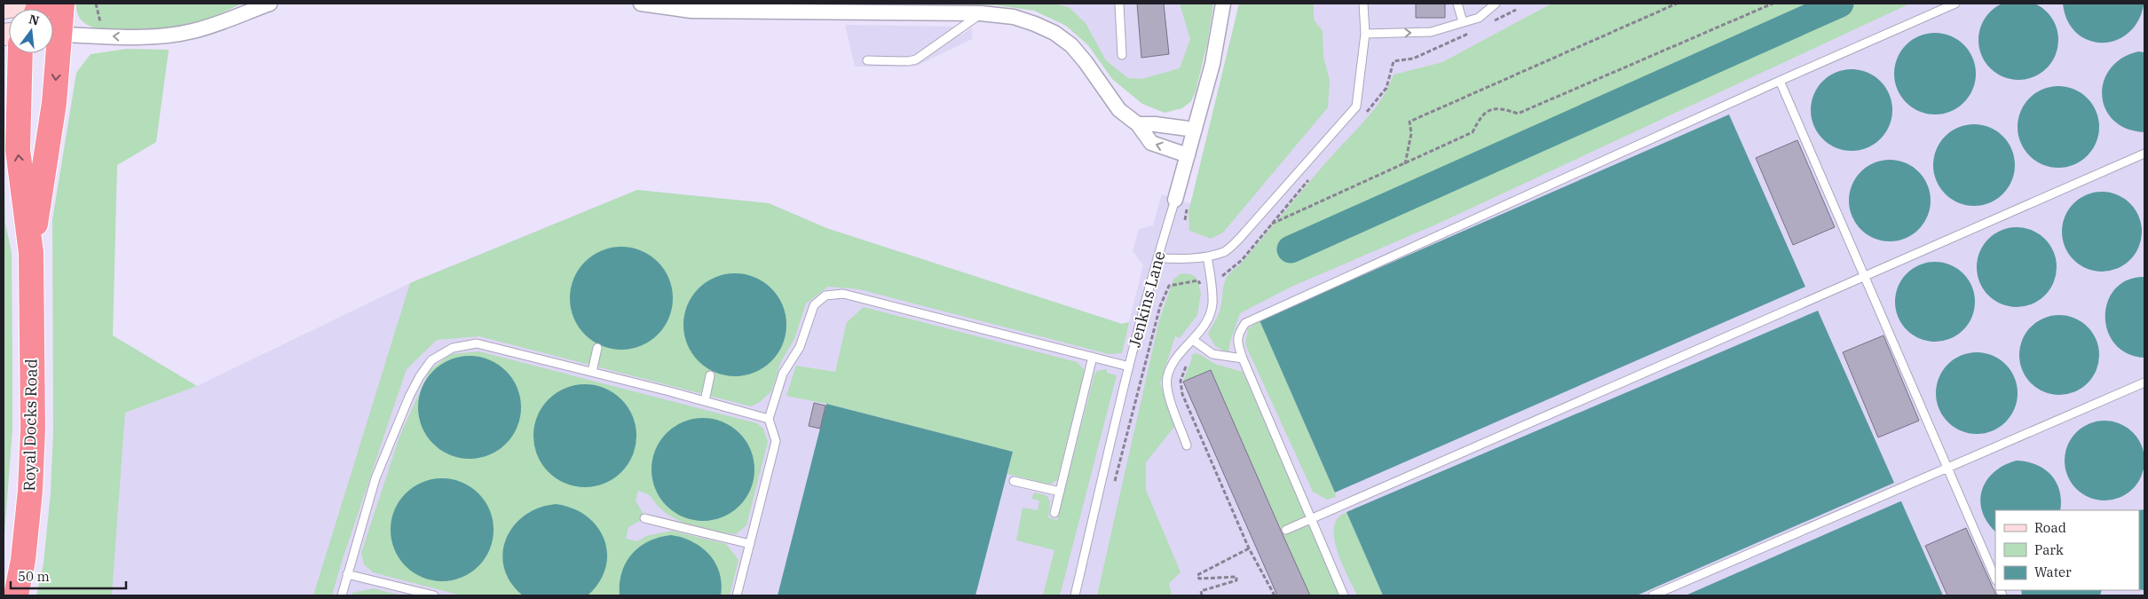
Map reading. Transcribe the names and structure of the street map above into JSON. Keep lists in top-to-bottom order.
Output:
{
  "streets": {
    "highway": ["Royal Docks Road"],
    "street": ["Jenkins Lane"]
  },
  "legend": ["Road", "Park", "Water"],
  "scale_bar": "50 m",
  "north": "top"
}
